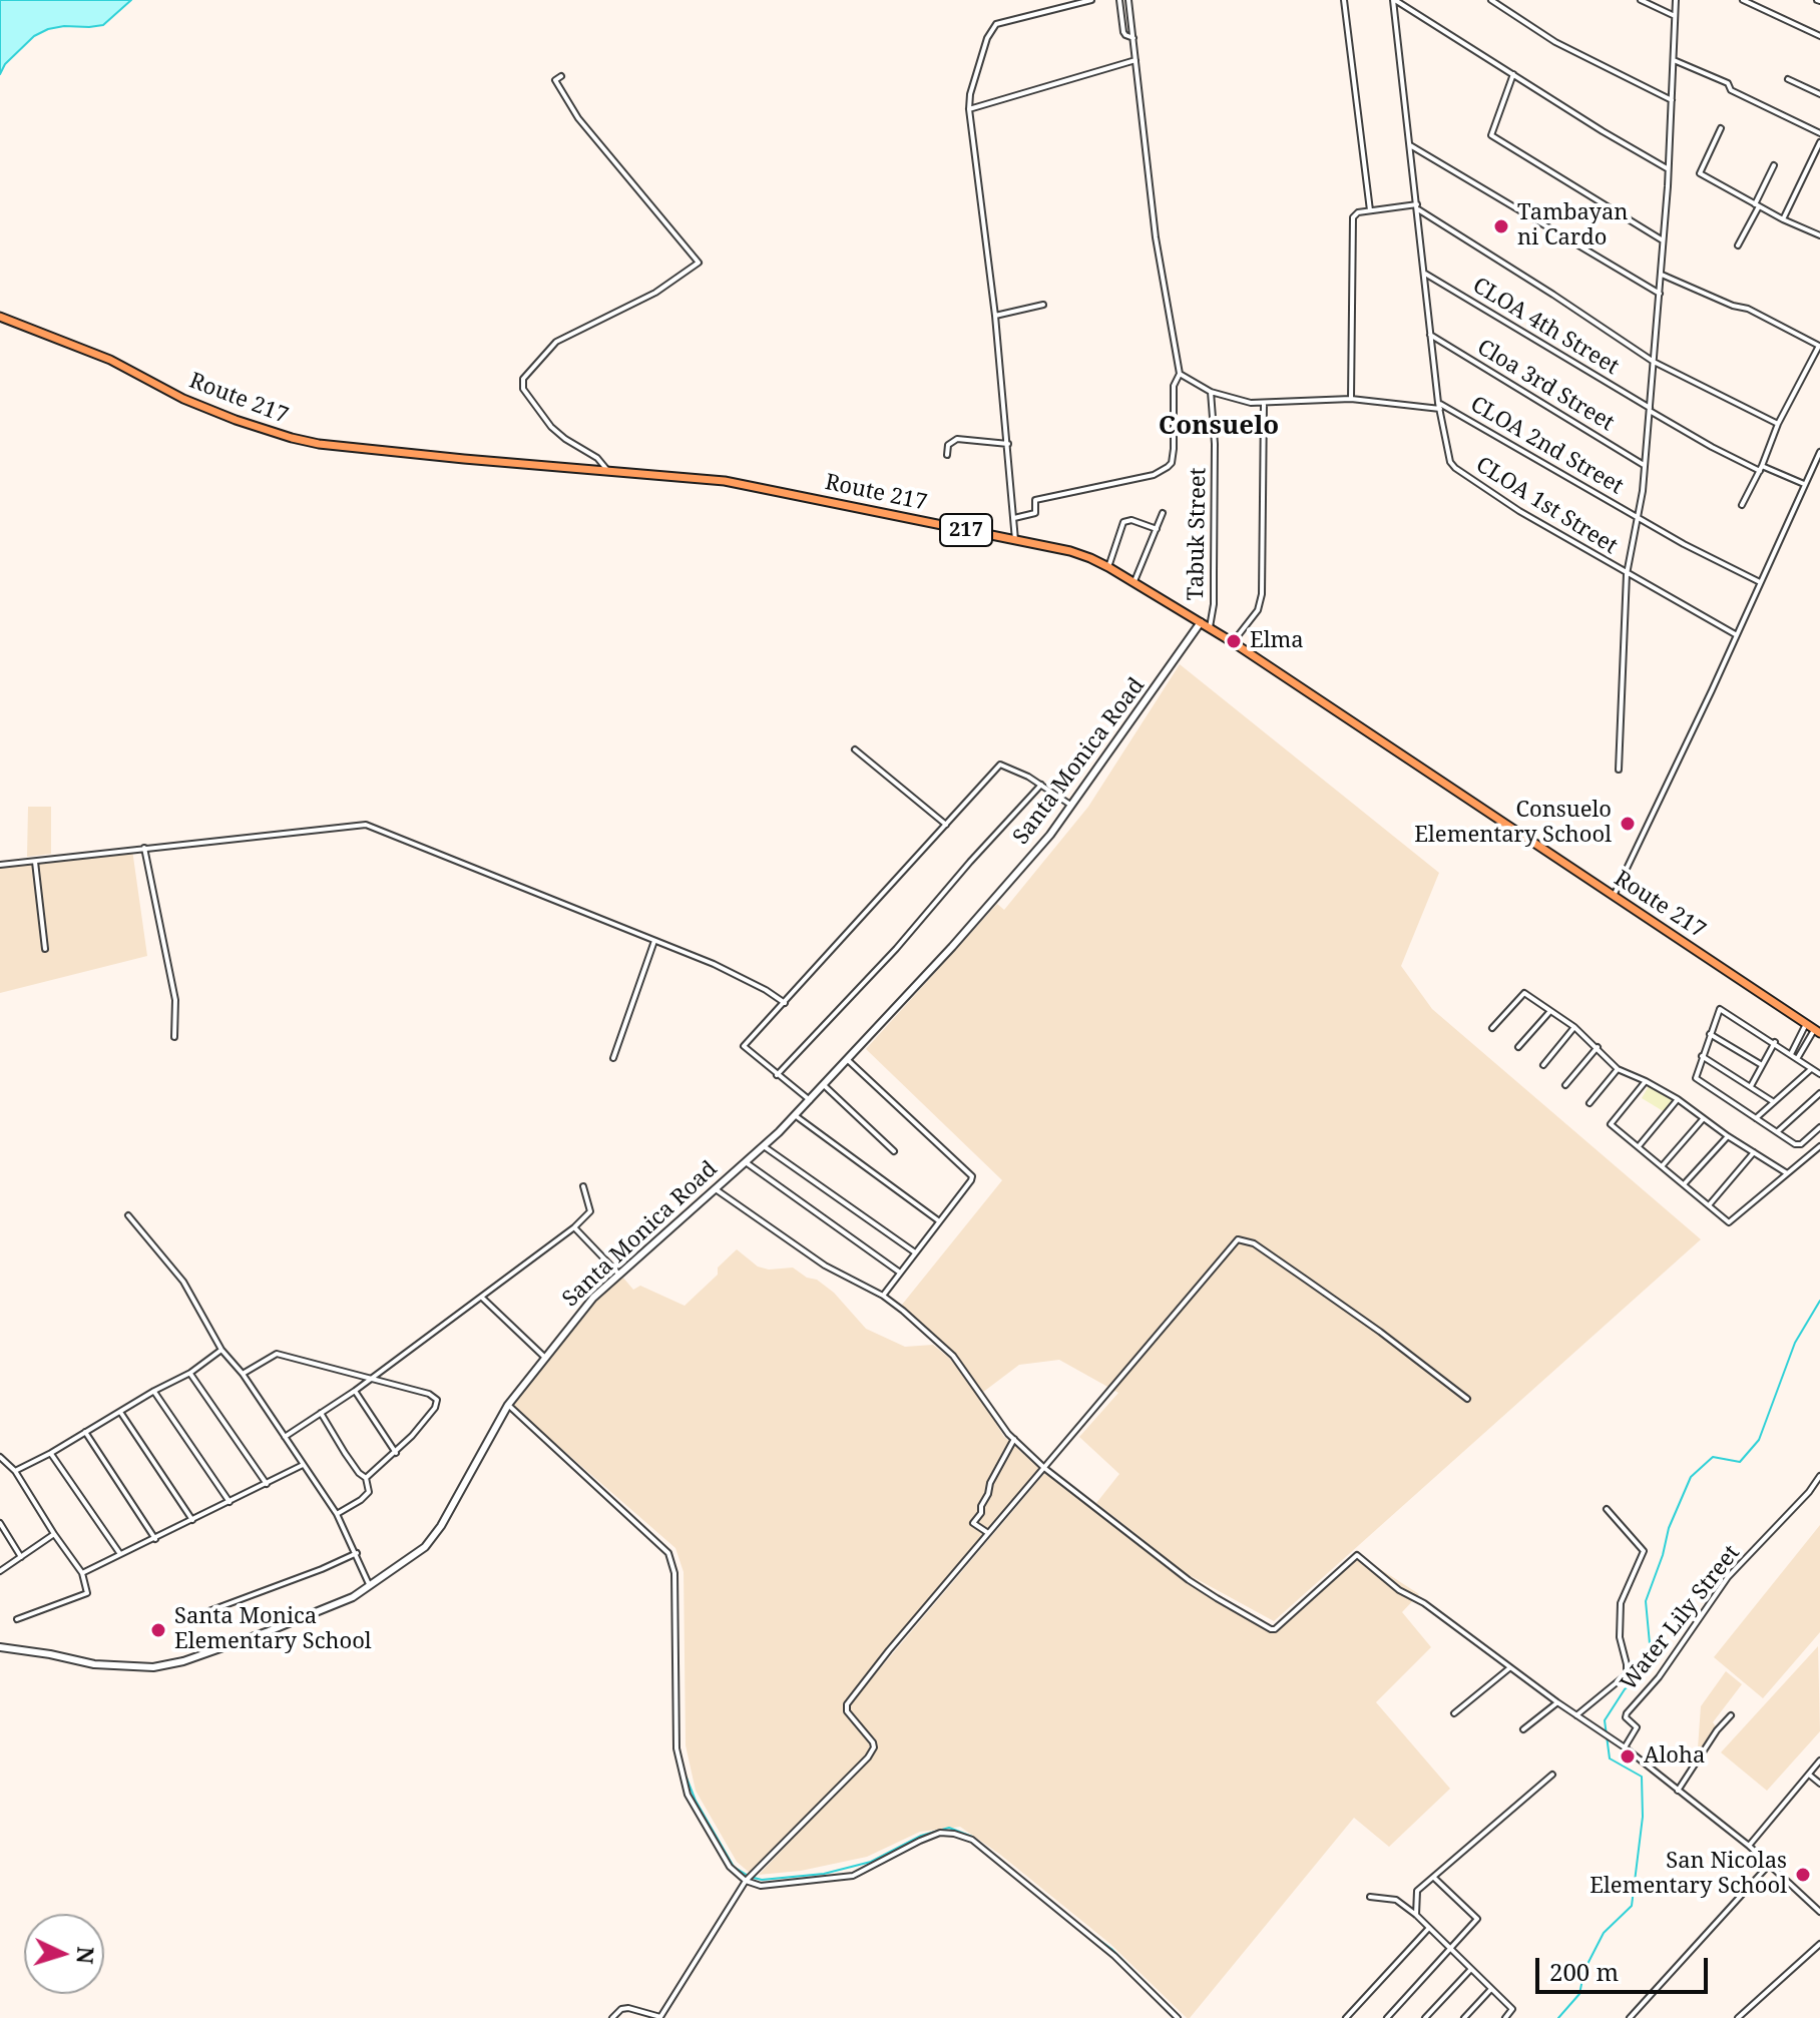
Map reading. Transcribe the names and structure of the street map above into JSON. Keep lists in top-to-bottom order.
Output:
{
  "streets": {
    "main road": ["Route 217", "217"],
    "street": [
      "CLOA 4th Street",
      "Cloa 3rd Street",
      "CLOA 2nd Street",
      "CLOA 1st Street",
      "Tabuk Street",
      "Santa Monica Road",
      "Water Lily Street"
    ]
  },
  "crossings": [
    ["Route 217", "Tabuk Street"],
    ["Route 217", "Santa Monica Road"],
    ["CLOA 2nd Street", "CLOA 1st Street"]
  ],
  "districts": ["Consuelo"],
  "places": [
    "Tambayan ni Cardo",
    "Elma",
    "Consuelo Elementary School",
    "Santa Monica Elementary School",
    "Aloha",
    "San Nicolas Elementary School"
  ],
  "scale_bar": "200 m",
  "north": "right"
}
